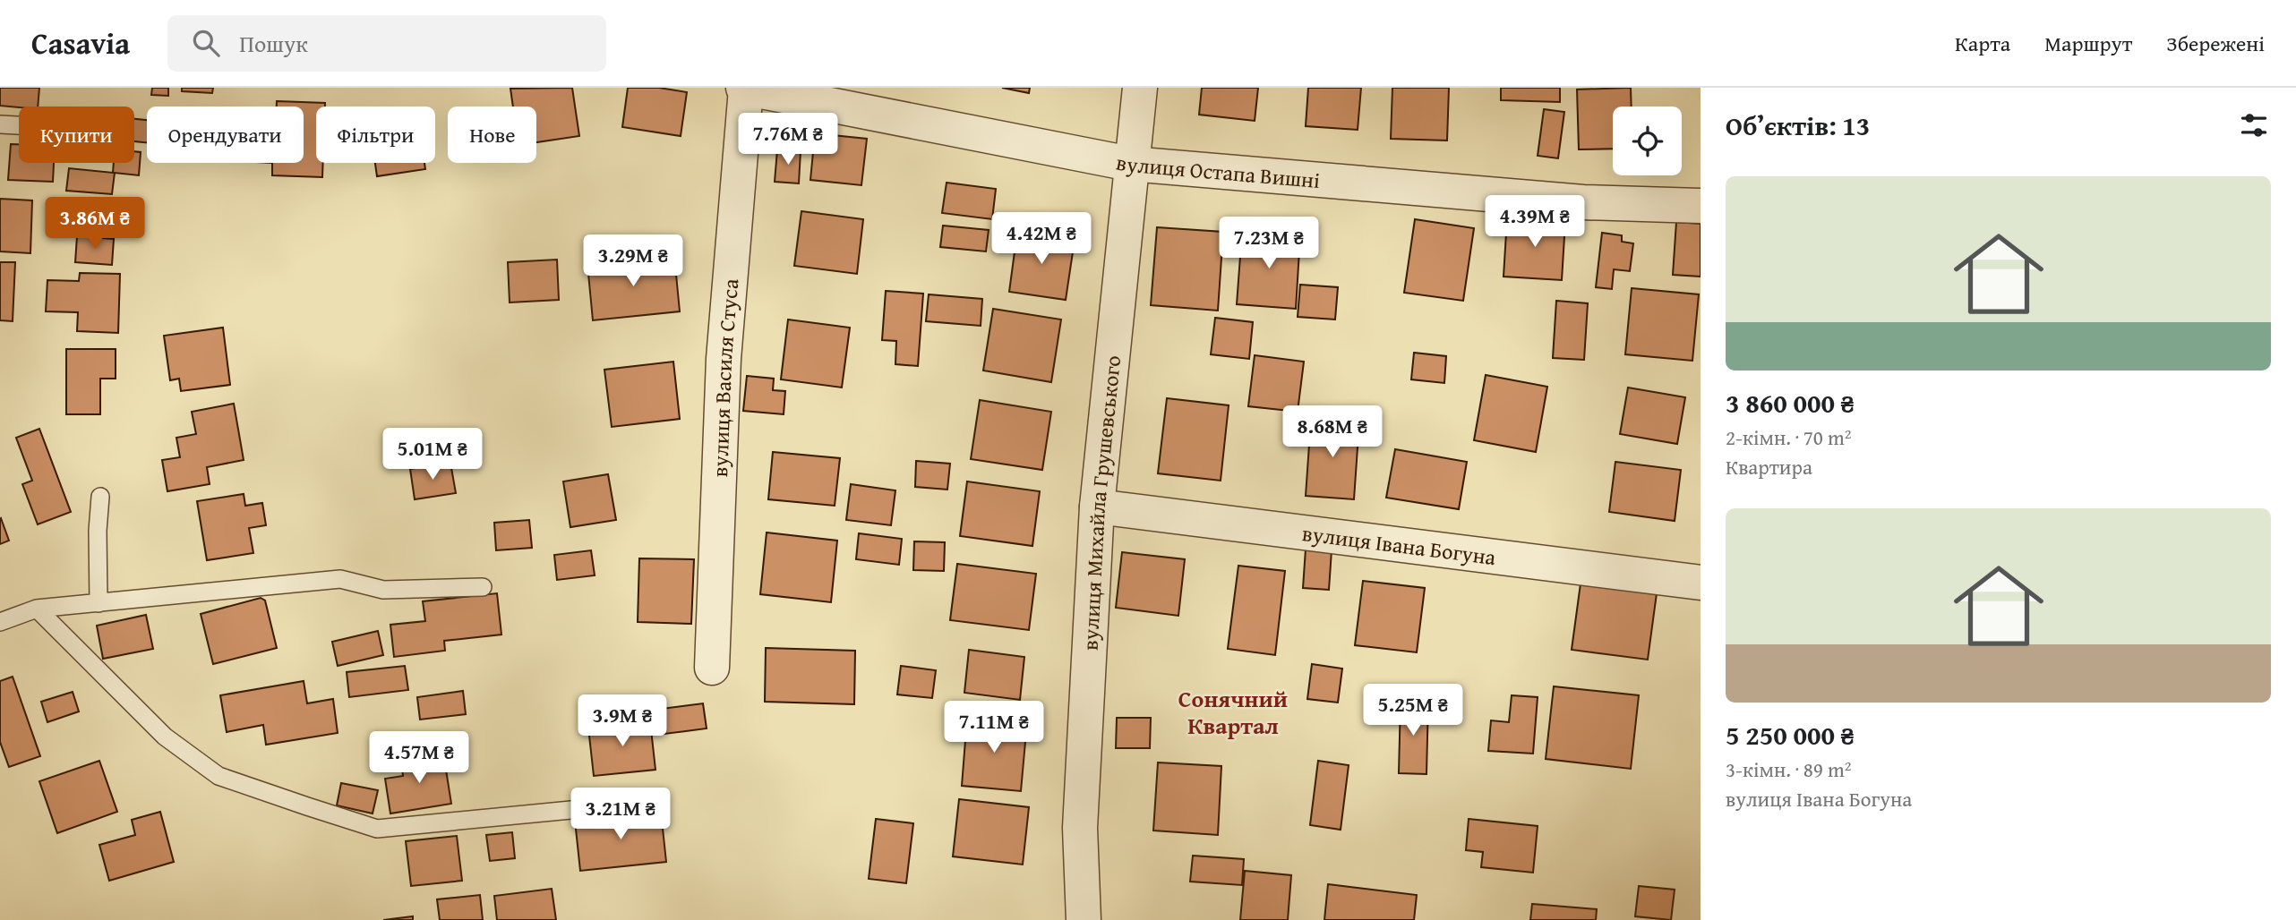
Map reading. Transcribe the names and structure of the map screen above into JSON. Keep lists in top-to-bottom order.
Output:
{
  "streets": {
    "street": [
      "вулиця Остапа Вишні",
      "вулиця Василя Стуса",
      "вулиця Михайла Грушевського",
      "вулиця Івана Богуна"
    ]
  },
  "crossings": [
    ["вулиця Остапа Вишні", "вулиця Василя Стуса"],
    ["вулиця Остапа Вишні", "вулиця Михайла Грушевського"],
    ["вулиця Михайла Грушевського", "вулиця Івана Богуна"]
  ],
  "districts": ["Сонячний Квартал"],
  "page": {
    "header": "Casavia",
    "search": "Пошук",
    "nav": ["Карта", "Маршрут", "Збережені"],
    "heading": "Об’єктів: 13",
    "chip": [
      "Купити",
      "Орендувати",
      "Фільтри",
      "Нове"
    ],
    "price": [
      "7.76M ₴",
      "4.39M ₴",
      "3.86M ₴",
      "4.42M ₴",
      "7.23M ₴",
      "3.29M ₴",
      "8.68M ₴",
      "5.01M ₴",
      "5.25M ₴",
      "3.9M ₴",
      "7.11M ₴",
      "4.57M ₴",
      "3.21M ₴"
    ],
    "list": [
      {
        "name": "3 860 000 ₴",
        "note": "2-кімн. · 70 m² · Квартира"
      },
      {
        "name": "5 250 000 ₴",
        "note": "3-кімн. · 89 m² · вулиця Івана Богуна"
      }
    ]
  }
}
